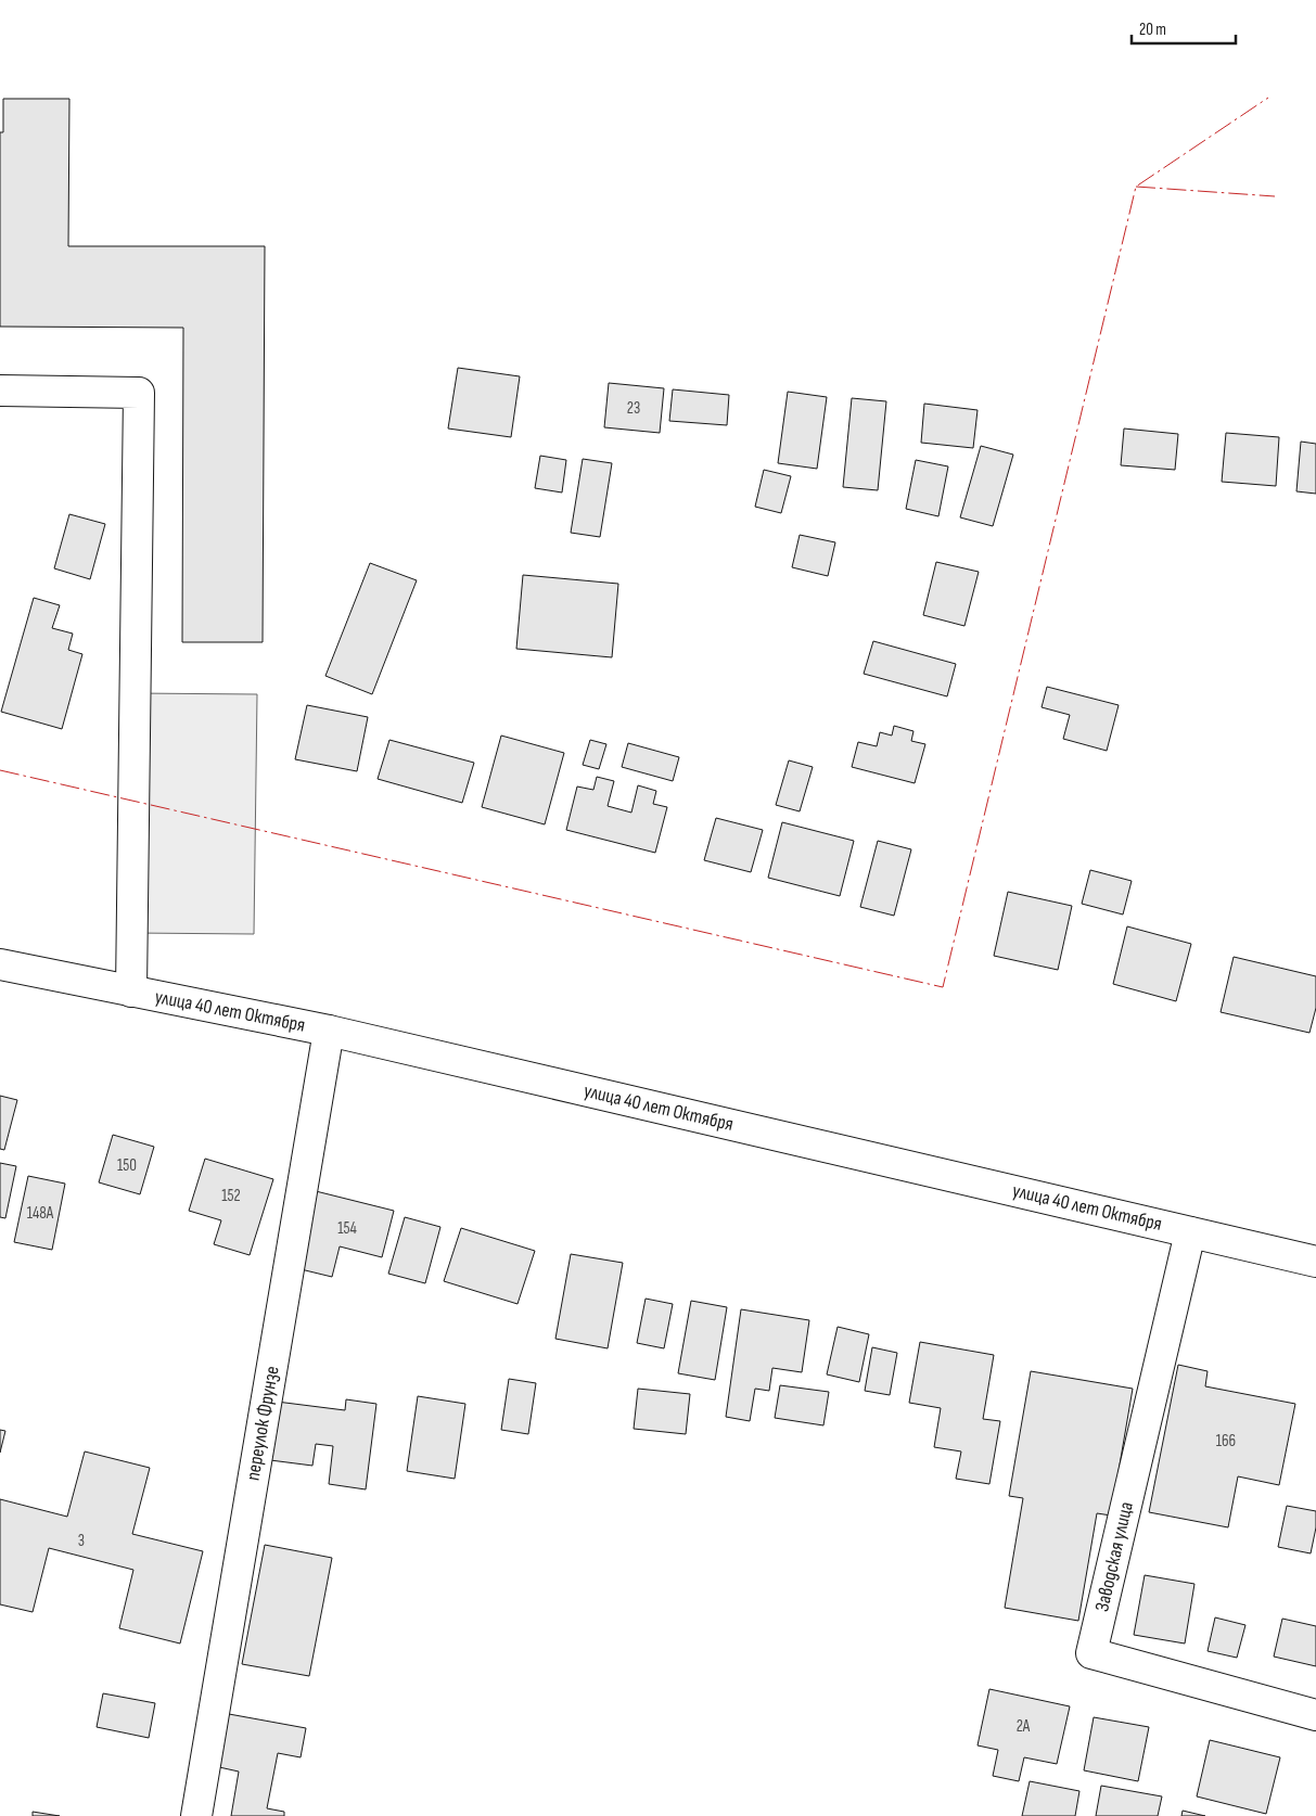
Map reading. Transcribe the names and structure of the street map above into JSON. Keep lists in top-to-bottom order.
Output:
{
  "streets": {
    "street": ["улица 40 лет Октября", "переулок Фрунзе", "Заводская улица"]
  },
  "crossings": [
    ["улица 40 лет Октября", "переулок Фрунзе"],
    ["улица 40 лет Октября", "Заводская улица"]
  ],
  "house_numbers": [
    "23",
    "150",
    "152",
    "148А",
    "154",
    "166",
    "3",
    "2А"
  ],
  "scale_bar": "20 m"
}
